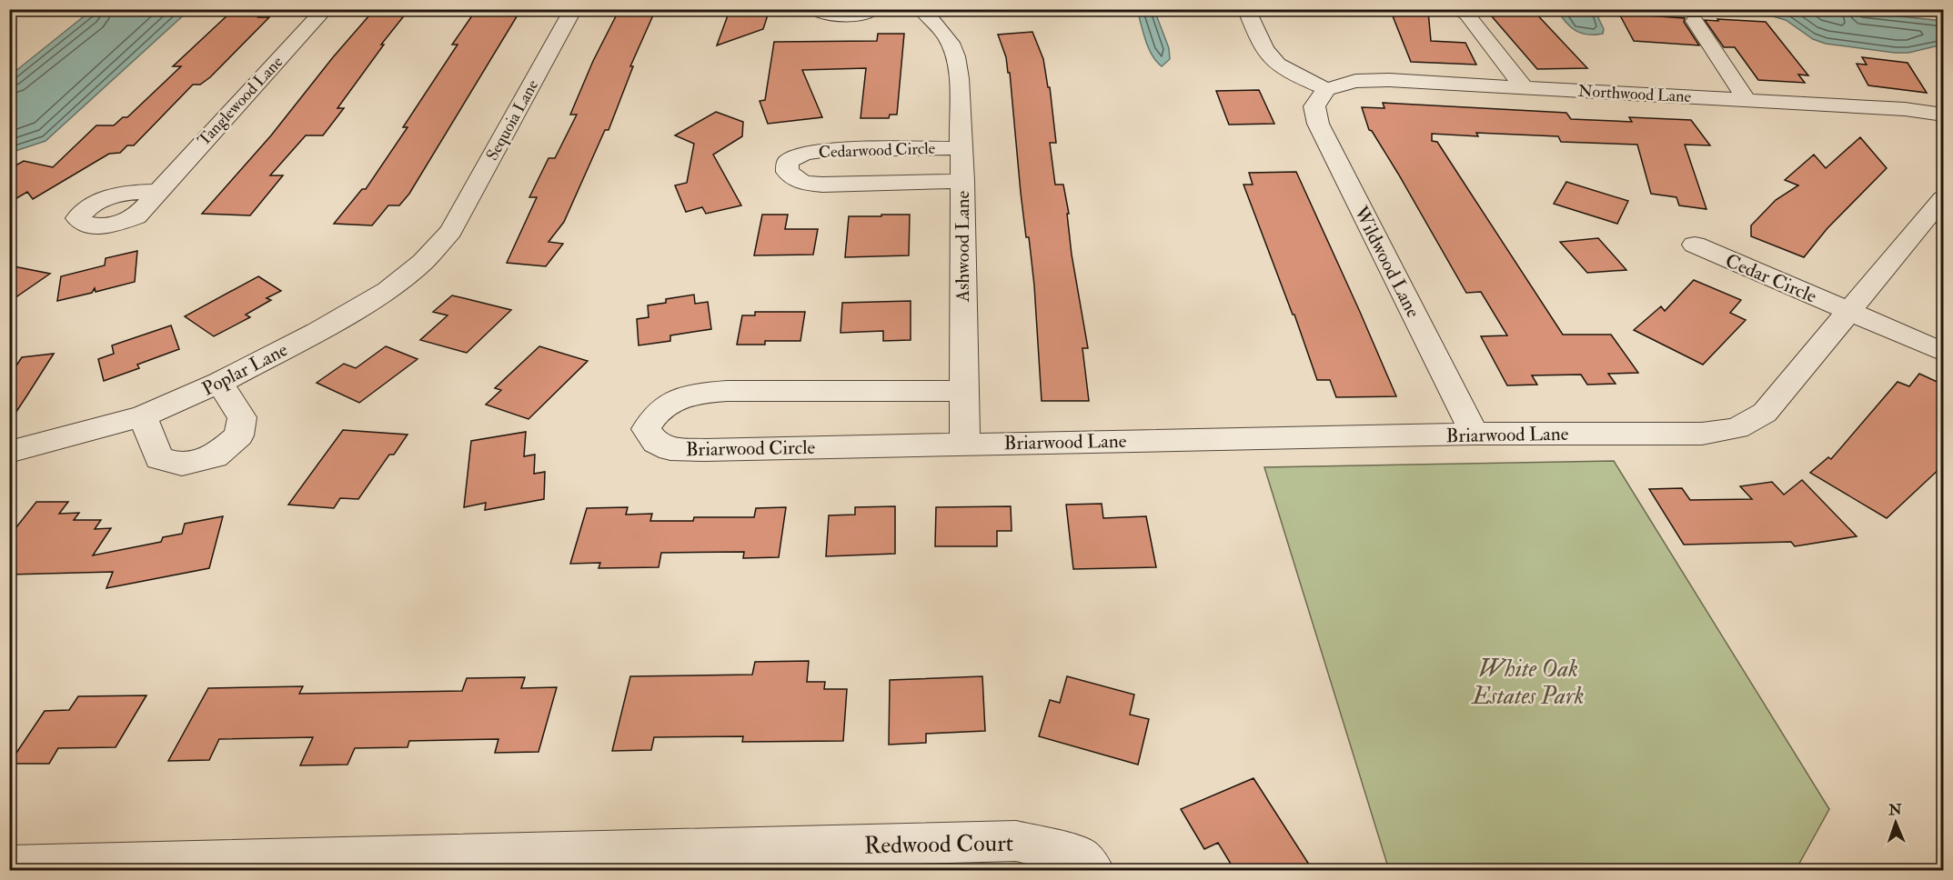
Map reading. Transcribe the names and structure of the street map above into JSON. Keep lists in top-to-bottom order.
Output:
{
  "streets": {
    "street": [
      "Northwood Lane",
      "Tanglewood Lane",
      "Sequoia Lane",
      "Cedarwood Circle",
      "Ashwood Lane",
      "Wildwood Lane",
      "Cedar Circle",
      "Poplar Lane",
      "Briarwood Lane",
      "Briarwood Circle",
      "Redwood Court"
    ]
  },
  "crossings": [
    ["Northwood Lane", "Wildwood Lane"],
    ["Sequoia Lane", "Poplar Lane"],
    ["Cedarwood Circle", "Ashwood Lane"],
    ["Ashwood Lane", "Briarwood Lane"],
    ["Ashwood Lane", "Briarwood Circle"],
    ["Wildwood Lane", "Briarwood Lane"],
    ["Cedar Circle", "Briarwood Lane"],
    ["Briarwood Lane", "Briarwood Circle"]
  ],
  "parks": ["White Oak Estates Park"],
  "north": "top"
}
